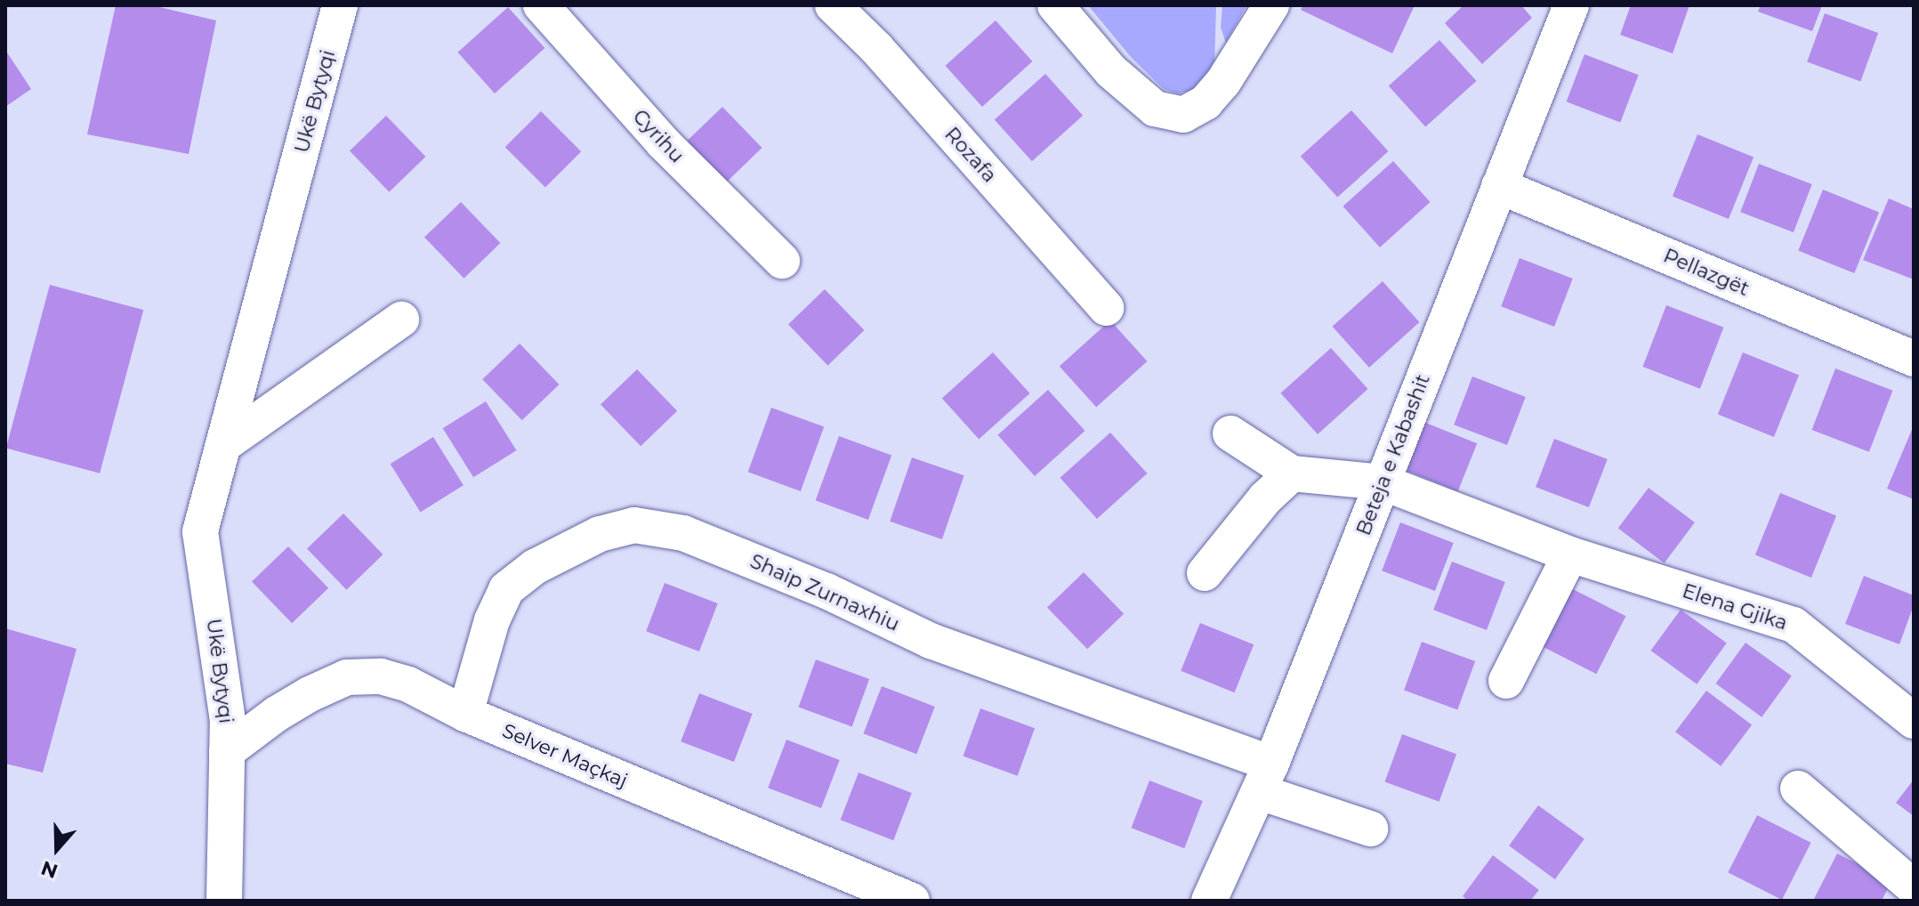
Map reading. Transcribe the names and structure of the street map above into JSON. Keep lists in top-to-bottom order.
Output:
{
  "streets": {
    "street": [
      "Ukë Bytyqi",
      "Cyrihu",
      "Rozafa",
      "Pellazgët",
      "Beteja e Kabashit",
      "Shaip Zurnaxhiu",
      "Elena Gjika",
      "Selver Maçkaj"
    ]
  },
  "crossings": [
    ["Ukë Bytyqi", "Selver Maçkaj"],
    ["Pellazgët", "Beteja e Kabashit"],
    ["Beteja e Kabashit", "Shaip Zurnaxhiu"],
    ["Beteja e Kabashit", "Elena Gjika"],
    ["Shaip Zurnaxhiu", "Selver Maçkaj"]
  ],
  "north": "bottom"
}
